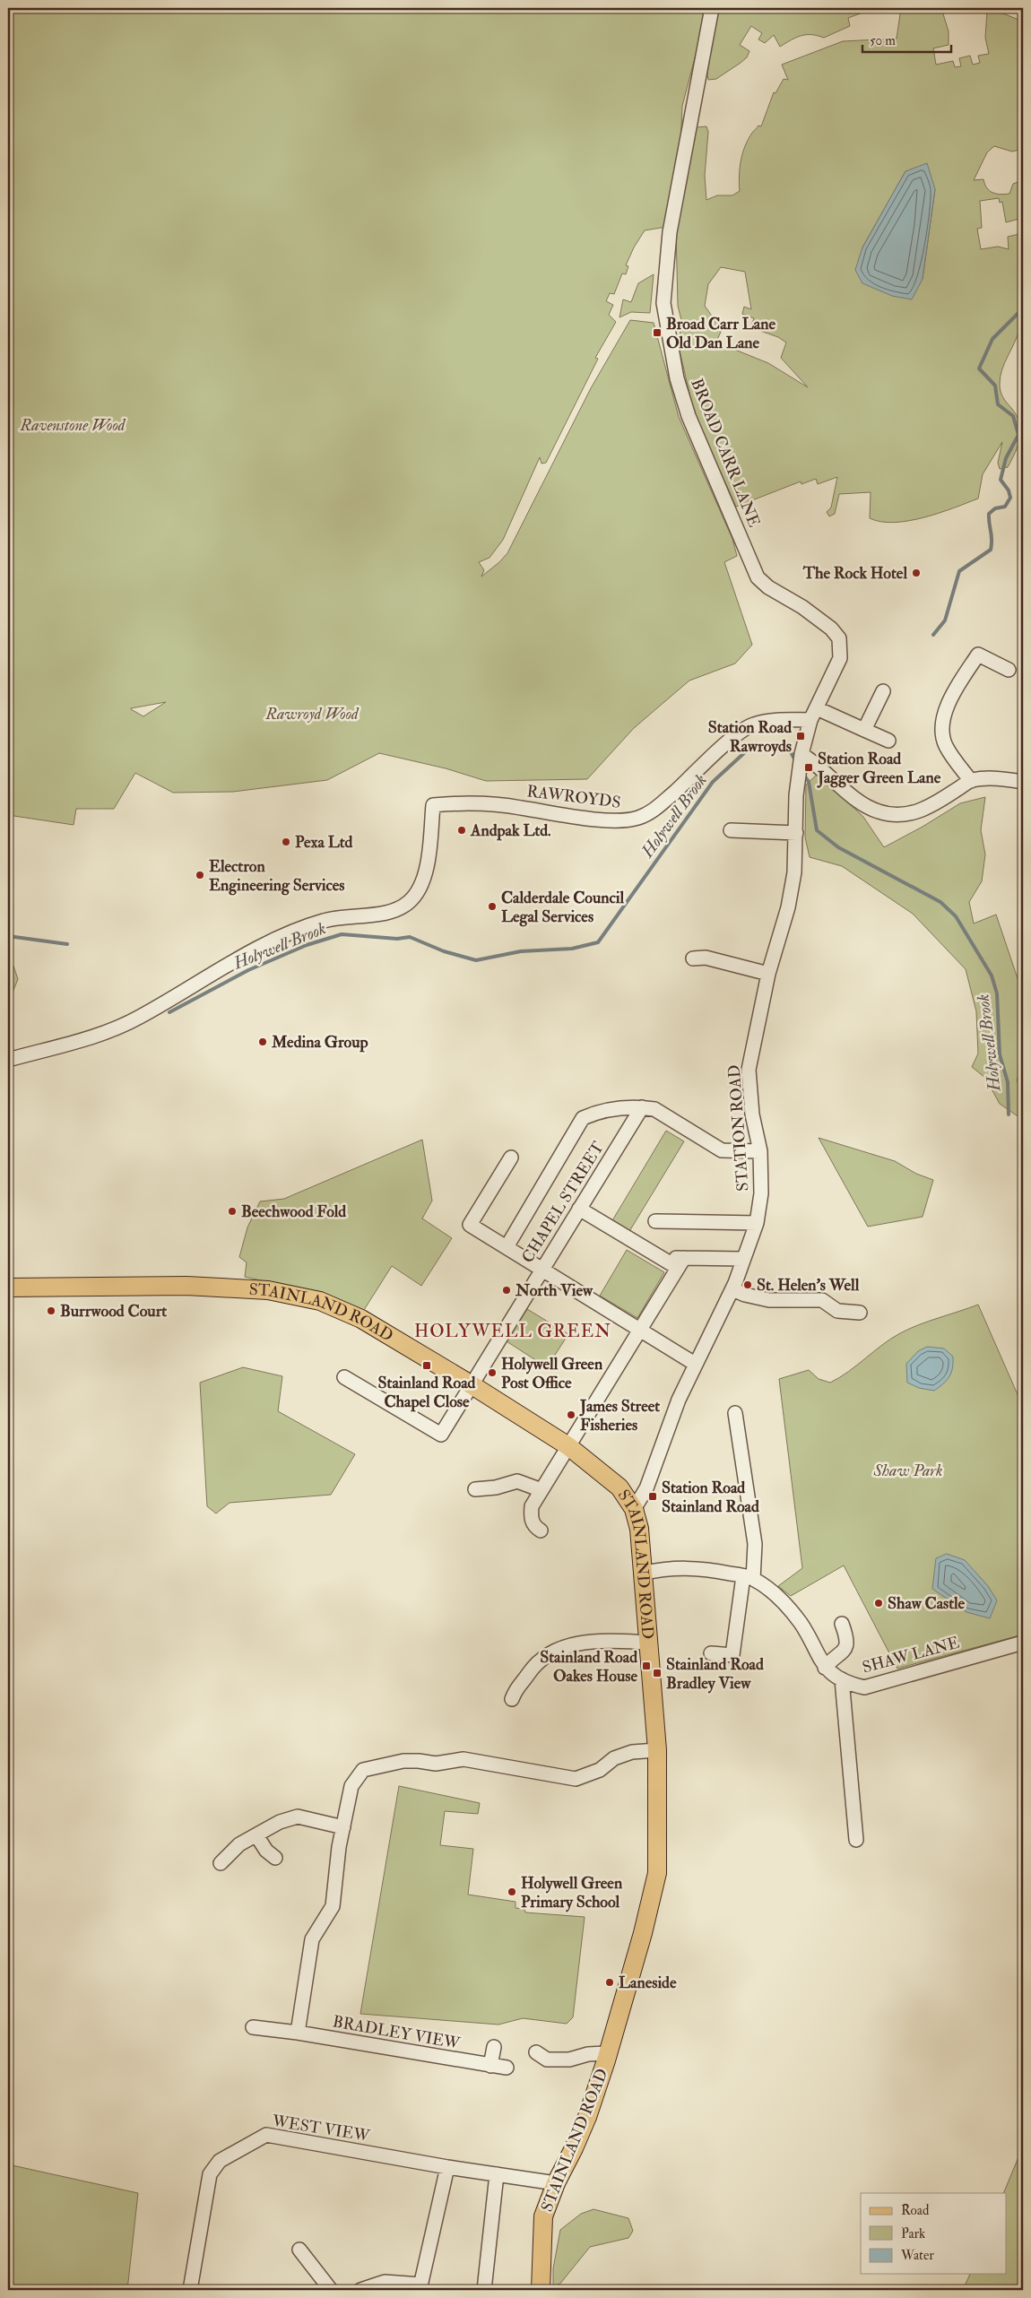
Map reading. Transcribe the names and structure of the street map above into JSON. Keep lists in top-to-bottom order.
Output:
{
  "streets": {
    "main road": ["STAINLAND ROAD"],
    "street": [
      "BROAD CARR LANE",
      "RAWROYDS",
      "STATION ROAD",
      "CHAPEL STREET",
      "SHAW LANE",
      "BRADLEY VIEW",
      "WEST VIEW"
    ]
  },
  "crossings": [
    ["BROAD CARR LANE", "RAWROYDS"],
    ["BROAD CARR LANE", "STATION ROAD"],
    ["STATION ROAD", "STAINLAND ROAD"],
    ["CHAPEL STREET", "STAINLAND ROAD"],
    ["STAINLAND ROAD", "SHAW LANE"],
    ["STAINLAND ROAD", "WEST VIEW"]
  ],
  "districts": ["HOLYWELL GREEN"],
  "water": ["Holywell Brook"],
  "parks": ["Ravenstone Wood", "Rawroyd Wood", "Shaw Park"],
  "places": {
    "transit": [
      "Broad Carr Lane Old Dan Lane",
      "Station Road Rawroyds",
      "Station Road Jagger Green Lane",
      "Stainland Road Chapel Close",
      "Station Road Stainland Road",
      "Stainland Road Oakes House",
      "Stainland Road Bradley View"
    ],
    "other": [
      "The Rock Hotel",
      "Andpak Ltd.",
      "Pexa Ltd",
      "Electron Engineering Services",
      "Calderdale Council Legal Services",
      "Medina Group",
      "Beechwood Fold",
      "St. Helen's Well",
      "North View",
      "Burrwood Court",
      "Holywell Green Post Office",
      "James Street Fisheries",
      "Shaw Castle",
      "Holywell Green Primary School",
      "Laneside"
    ]
  },
  "legend": ["Road", "Park", "Water"],
  "scale_bar": "50 m"
}
